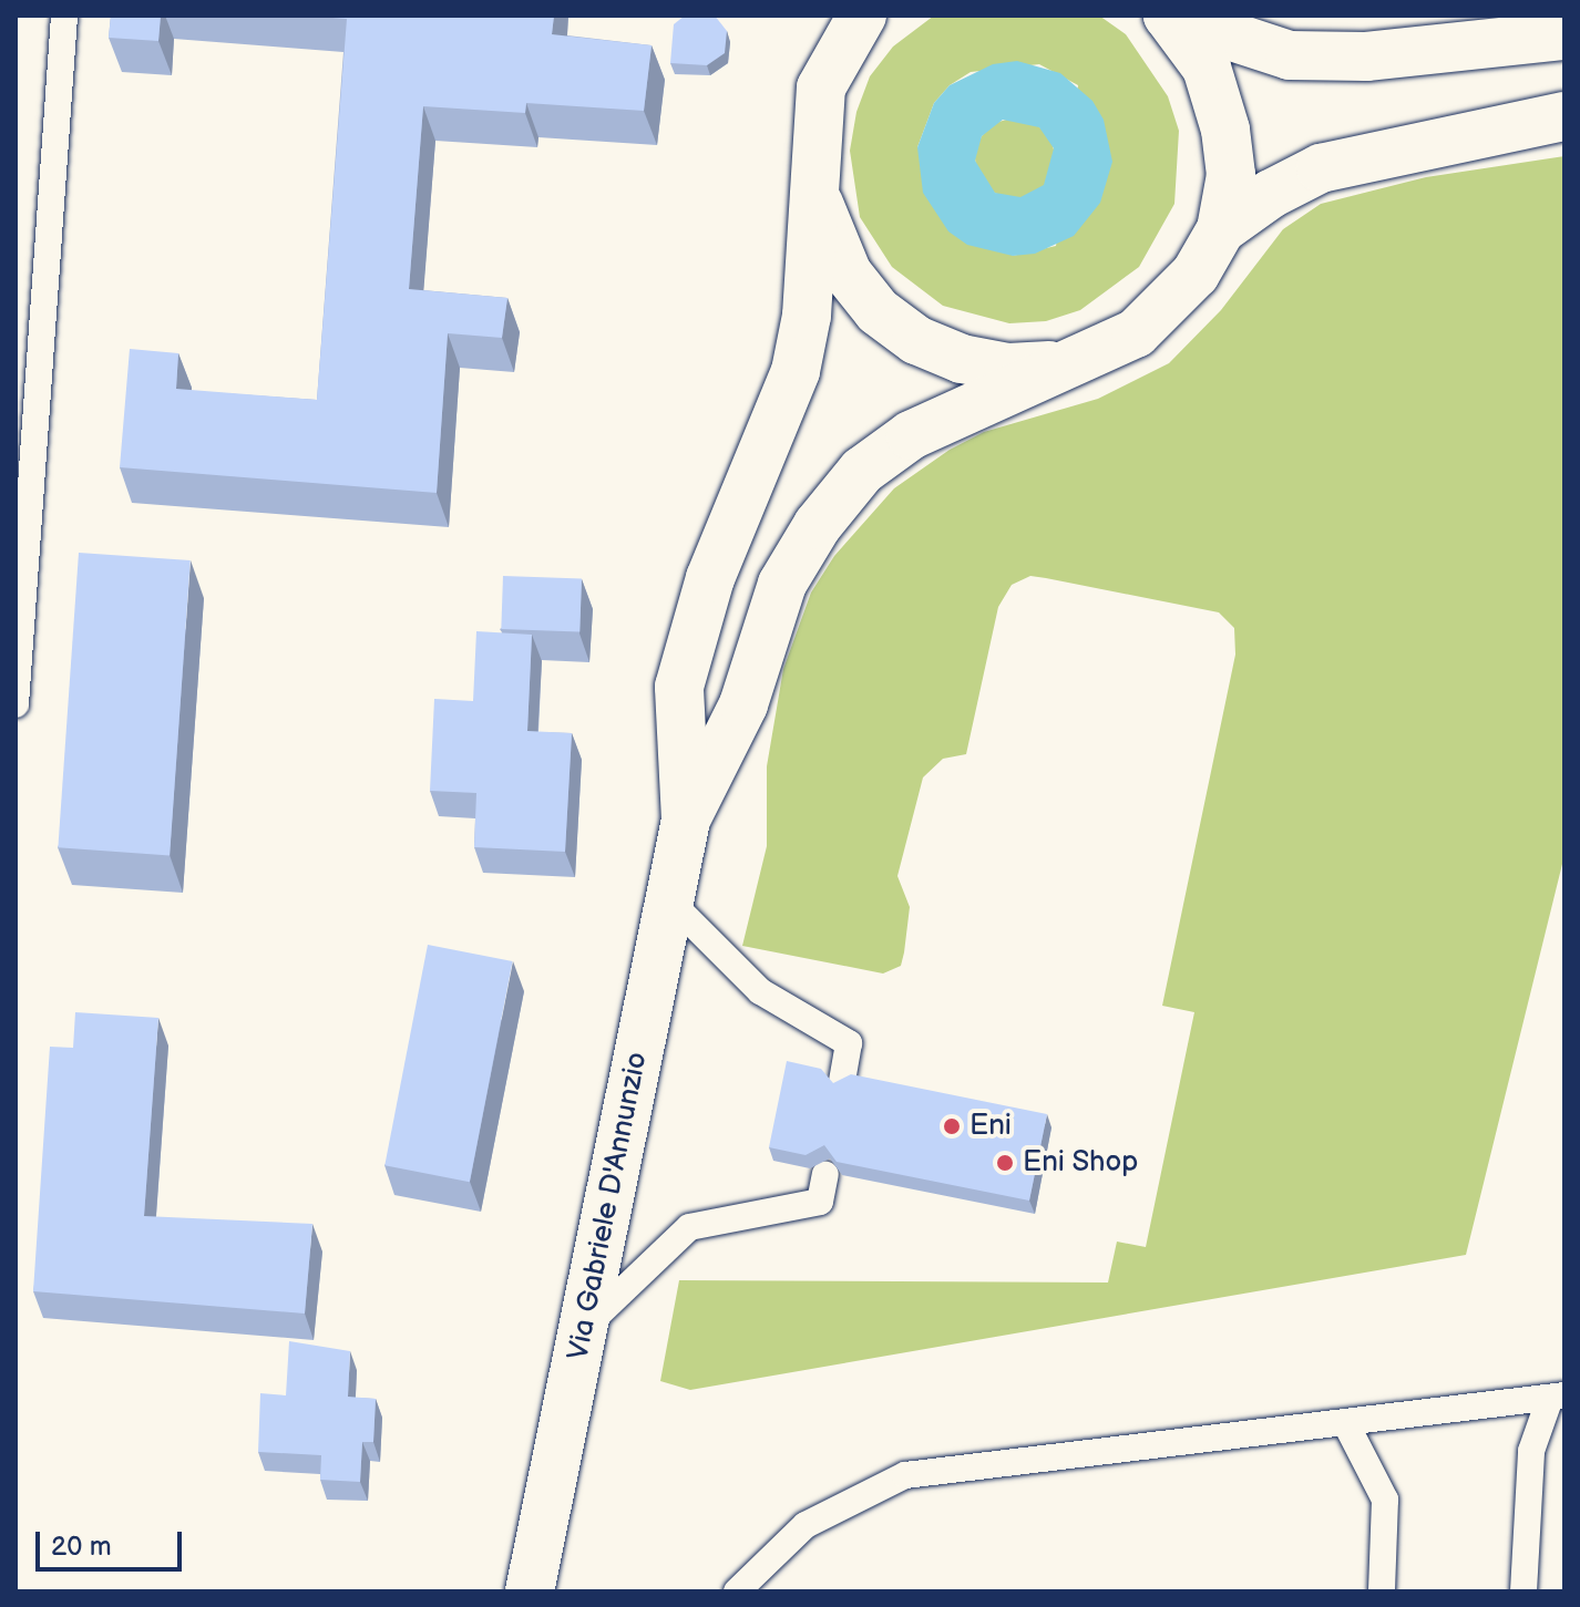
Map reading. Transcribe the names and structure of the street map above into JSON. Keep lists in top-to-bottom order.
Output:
{
  "streets": {
    "main road": ["Via Gabriele D'Annunzio"]
  },
  "places": ["Eni", "Eni Shop"],
  "scale_bar": "20 m"
}
